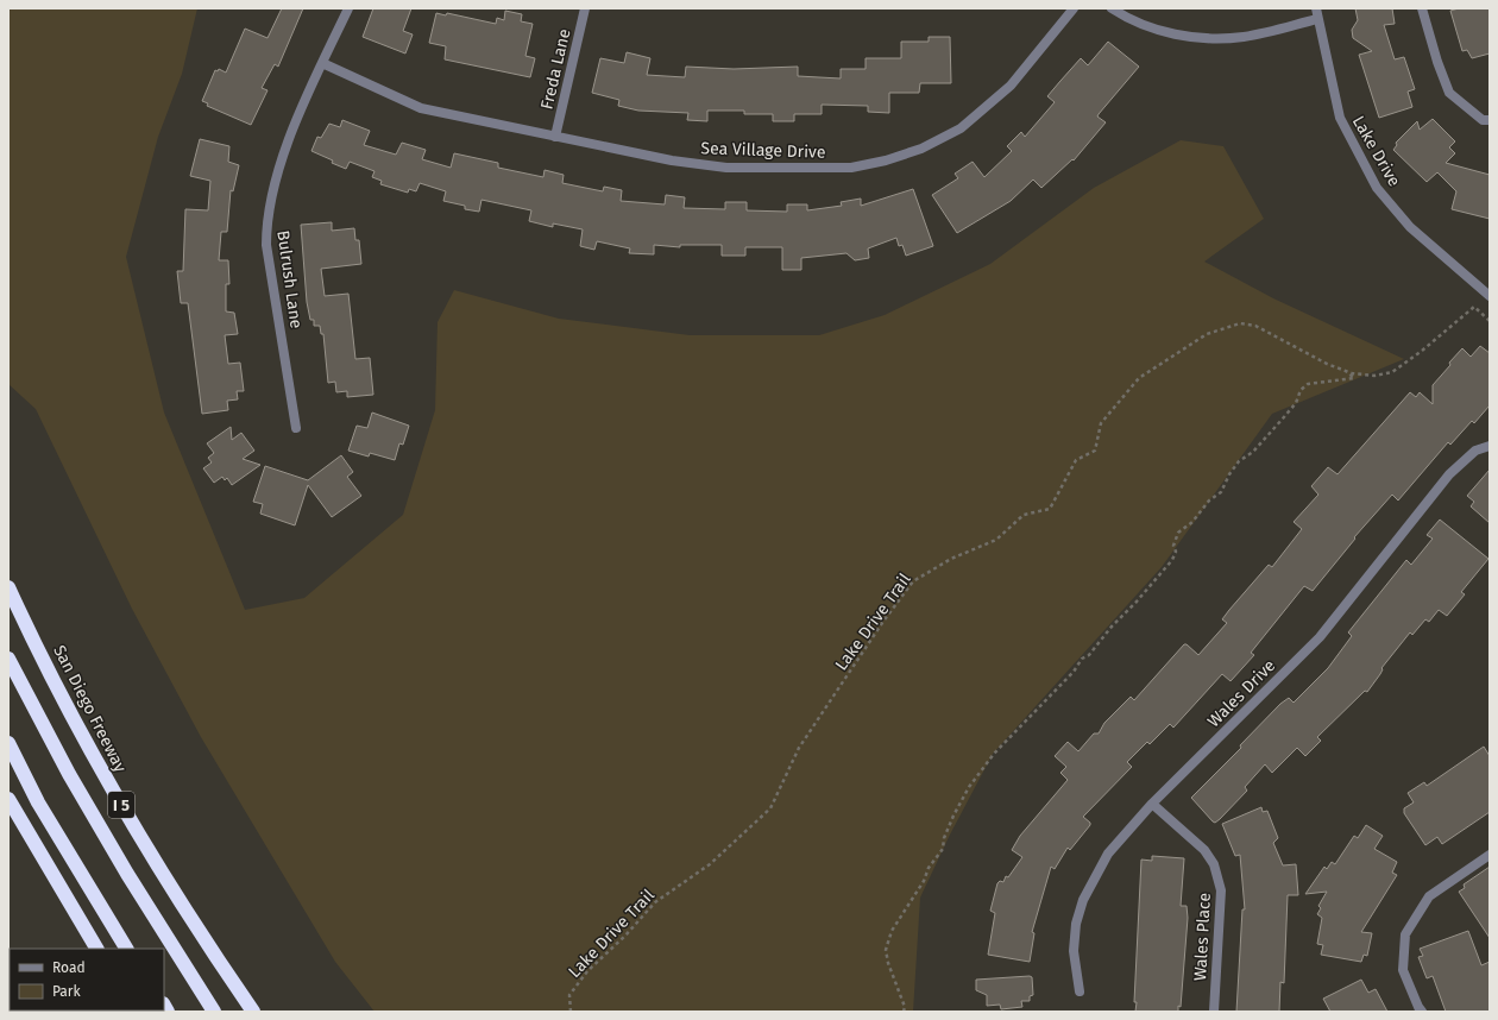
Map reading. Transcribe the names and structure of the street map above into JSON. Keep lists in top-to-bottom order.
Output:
{
  "streets": {
    "highway": ["San Diego Freeway", "I 5"],
    "street": [
      "Freda Lane",
      "Sea Village Drive",
      "Lake Drive",
      "Bulrush Lane",
      "Wales Drive",
      "Wales Place"
    ],
    "path": ["Lake Drive Trail"]
  },
  "crossings": [
    ["Freda Lane", "Sea Village Drive"],
    ["Sea Village Drive", "Bulrush Lane"],
    ["Wales Drive", "Wales Place"]
  ],
  "legend": ["Road", "Park"]
}
